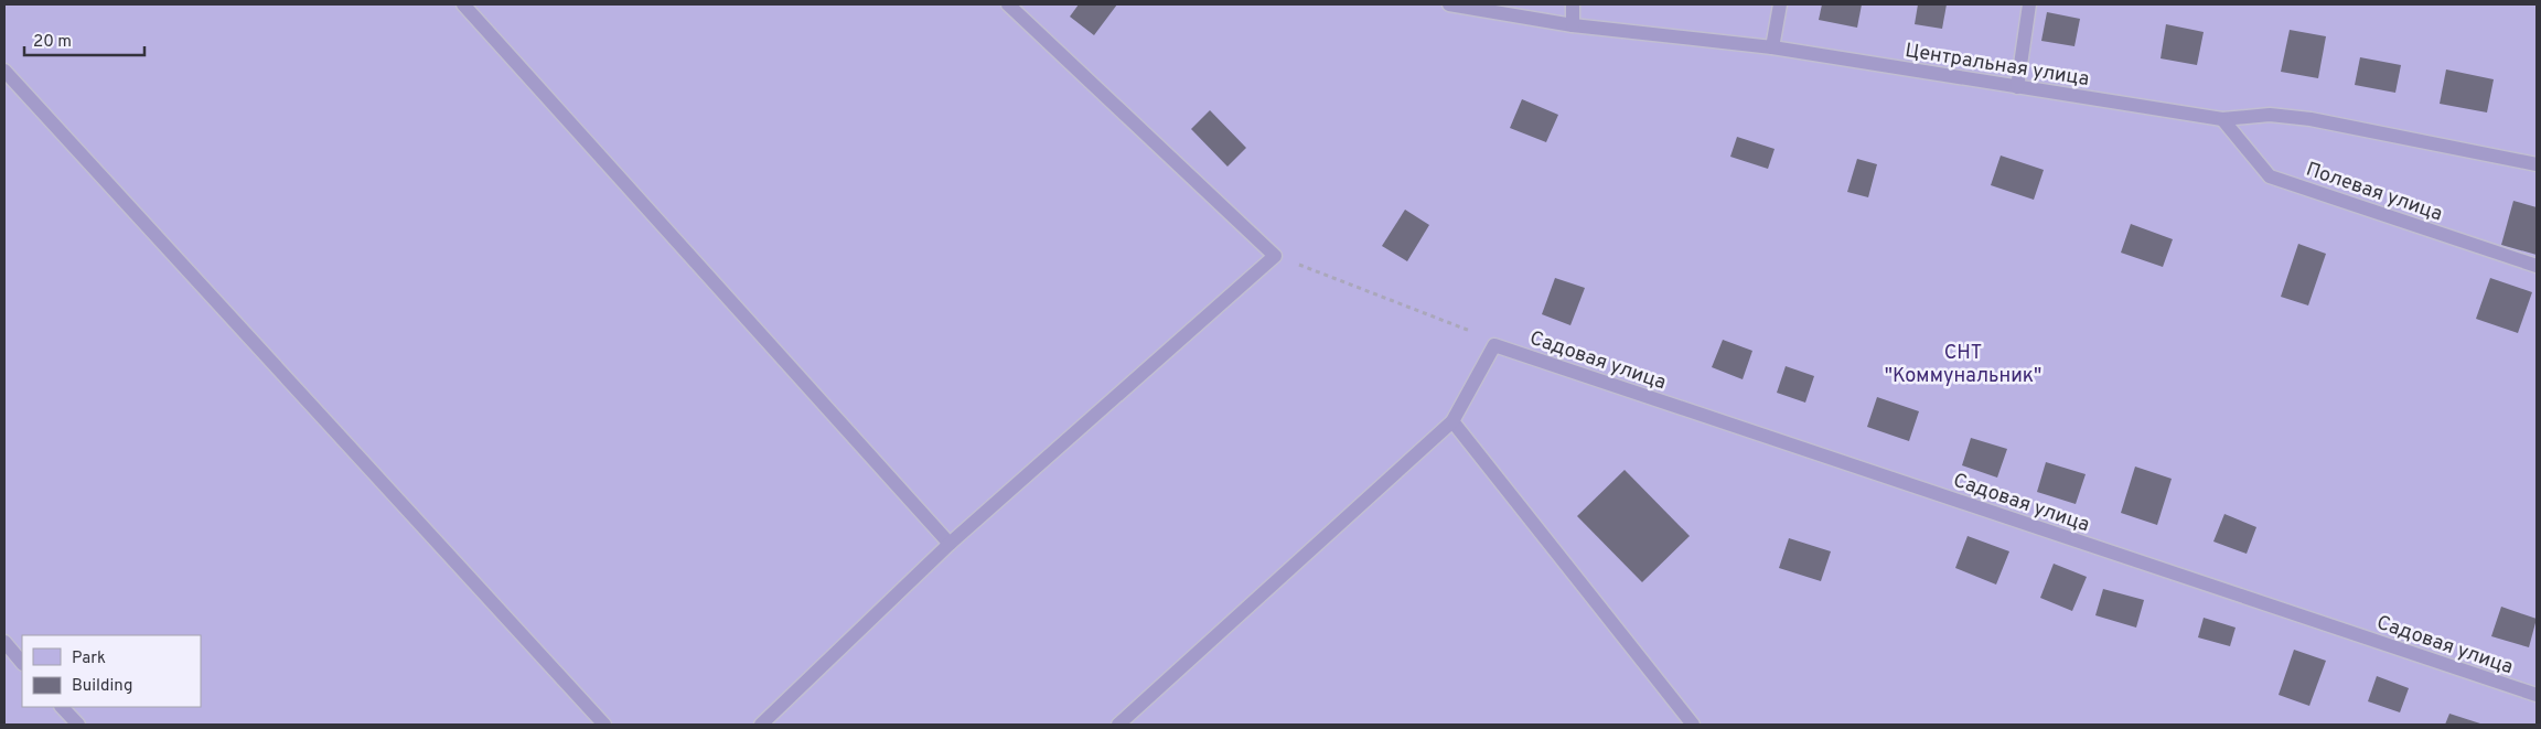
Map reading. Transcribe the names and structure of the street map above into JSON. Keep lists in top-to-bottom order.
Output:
{
  "streets": {
    "lane": ["Центральная улица", "Полевая улица", "Садовая улица"]
  },
  "crossings": [
    ["Центральная улица", "Полевая улица"]
  ],
  "parks": ["СНТ \"Коммунальник\""],
  "legend": ["Park", "Building"],
  "scale_bar": "20 m"
}
